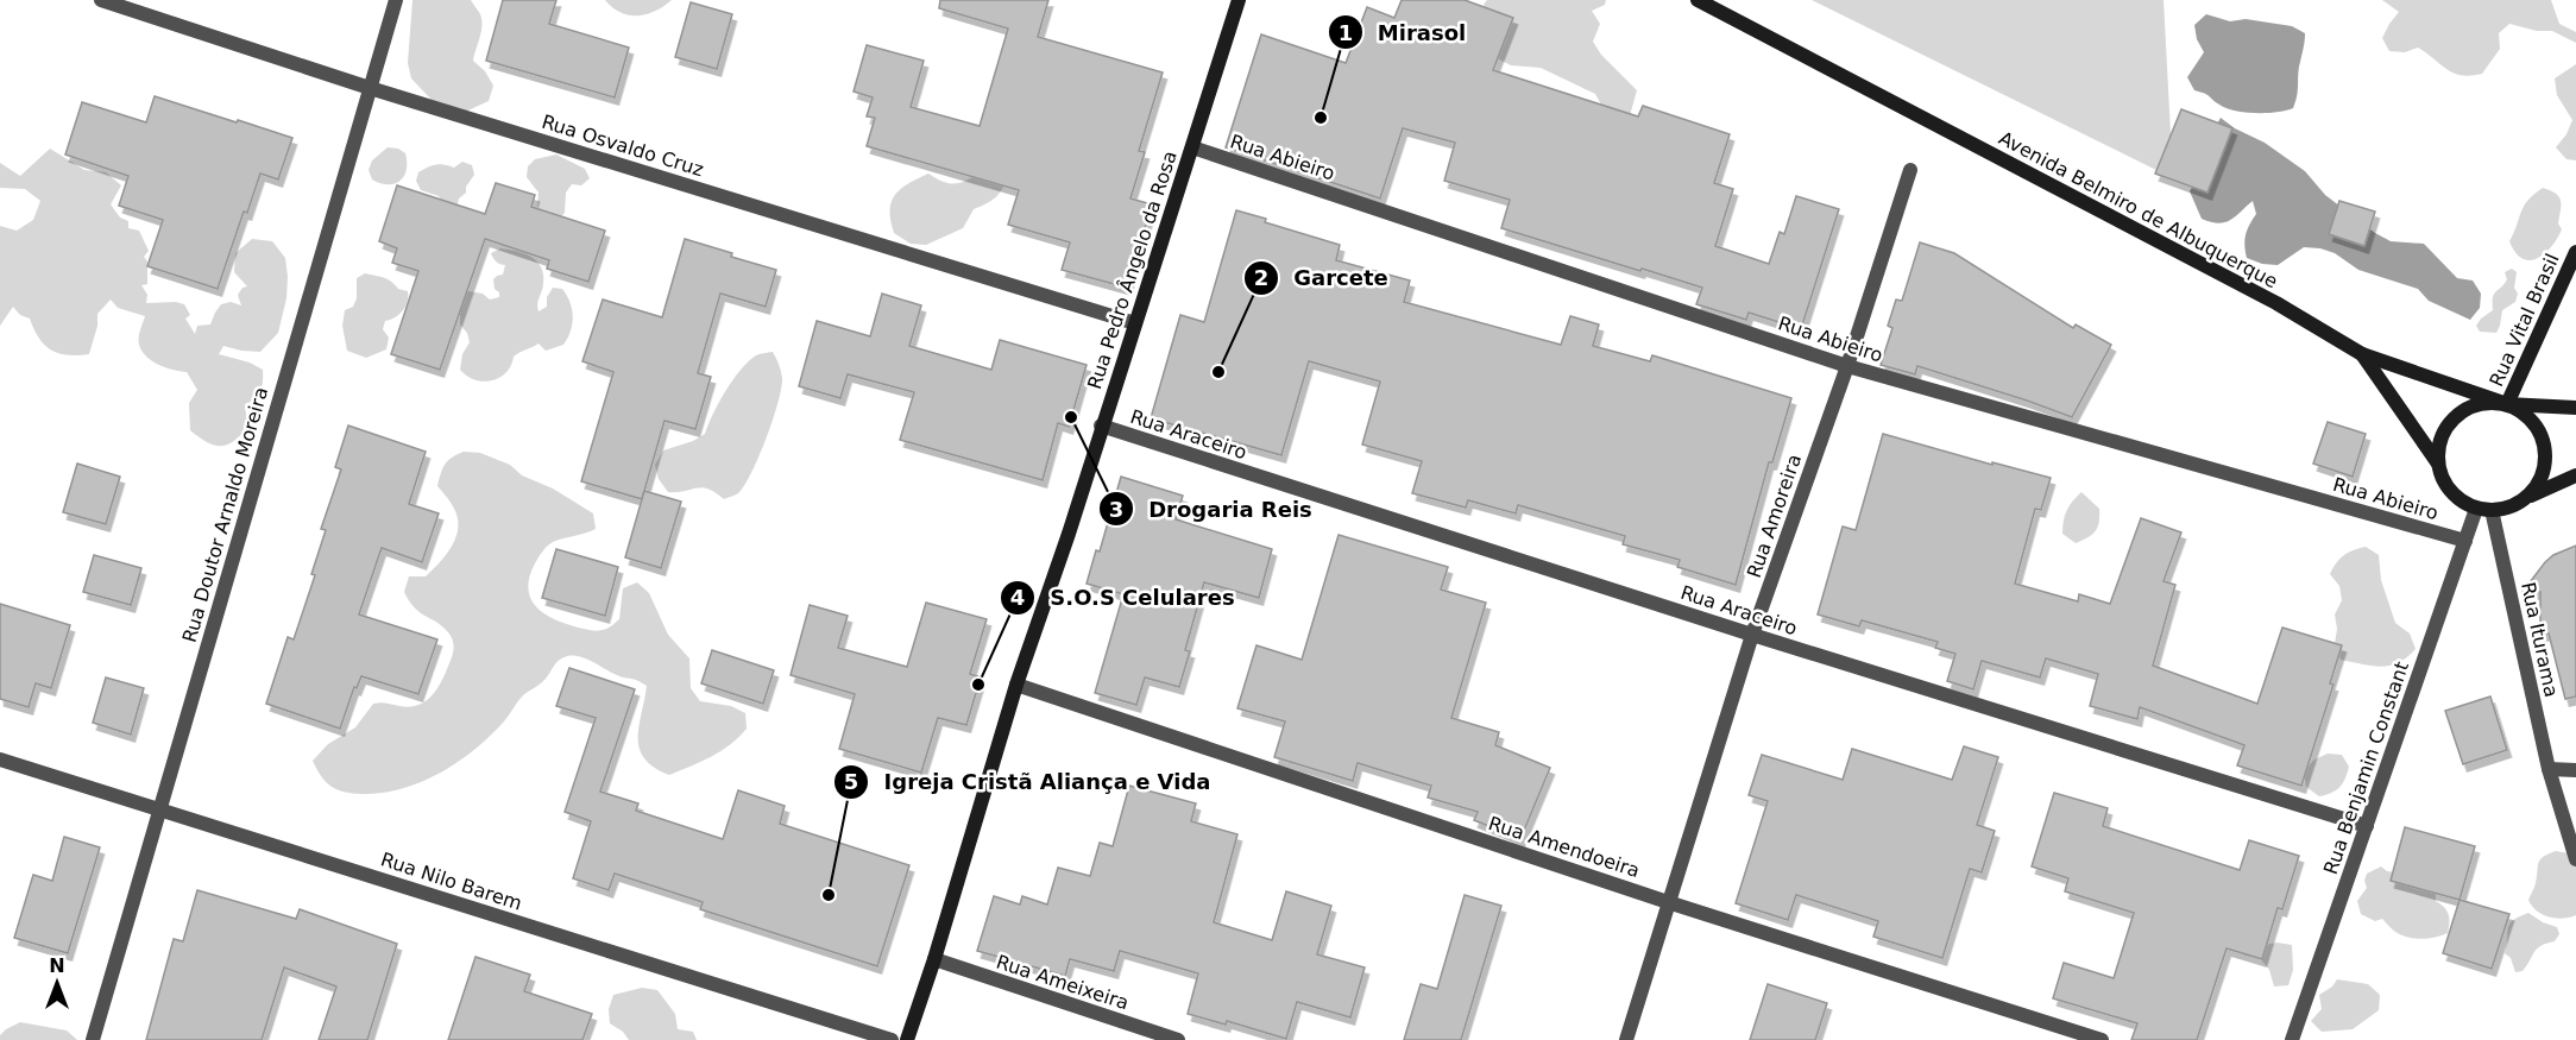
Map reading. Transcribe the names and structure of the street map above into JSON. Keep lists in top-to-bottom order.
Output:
{
  "streets": {
    "main road": ["Avenida Belmiro de Albuquerque", "Rua Pedro Ângelo da Rosa", "Rua Vital Brasil"],
    "street": [
      "Rua Osvaldo Cruz",
      "Rua Abieiro",
      "Rua Araceiro",
      "Rua Doutor Arnaldo Moreira",
      "Rua Amoreira",
      "Rua Iturama",
      "Rua Benjamin Constant",
      "Rua Amendoeira",
      "Rua Nilo Barem",
      "Rua Ameixeira"
    ]
  },
  "crossings": [
    ["Rua Osvaldo Cruz", "Rua Pedro Ângelo da Rosa"],
    ["Rua Osvaldo Cruz", "Rua Doutor Arnaldo Moreira"],
    ["Rua Abieiro", "Rua Pedro Ângelo da Rosa"],
    ["Rua Abieiro", "Rua Amoreira"],
    ["Rua Abieiro", "Rua Benjamin Constant"],
    ["Avenida Belmiro de Albuquerque", "Rua Vital Brasil"],
    ["Avenida Belmiro de Albuquerque", "Rua Iturama"],
    ["Avenida Belmiro de Albuquerque", "Rua Benjamin Constant"],
    ["Rua Pedro Ângelo da Rosa", "Rua Araceiro"],
    ["Rua Pedro Ângelo da Rosa", "Rua Amendoeira"],
    ["Rua Pedro Ângelo da Rosa", "Rua Ameixeira"],
    ["Rua Vital Brasil", "Rua Iturama"],
    ["Rua Vital Brasil", "Rua Benjamin Constant"],
    ["Rua Araceiro", "Rua Amoreira"],
    ["Rua Araceiro", "Rua Benjamin Constant"],
    ["Rua Doutor Arnaldo Moreira", "Rua Nilo Barem"],
    ["Rua Amoreira", "Rua Amendoeira"],
    ["Rua Iturama", "Rua Benjamin Constant"]
  ],
  "places": [
    "Mirasol",
    "Garcete",
    "Drogaria Reis",
    "S.O.S Celulares",
    "Igreja Cristã Aliança e Vida"
  ],
  "north": "top"
}
